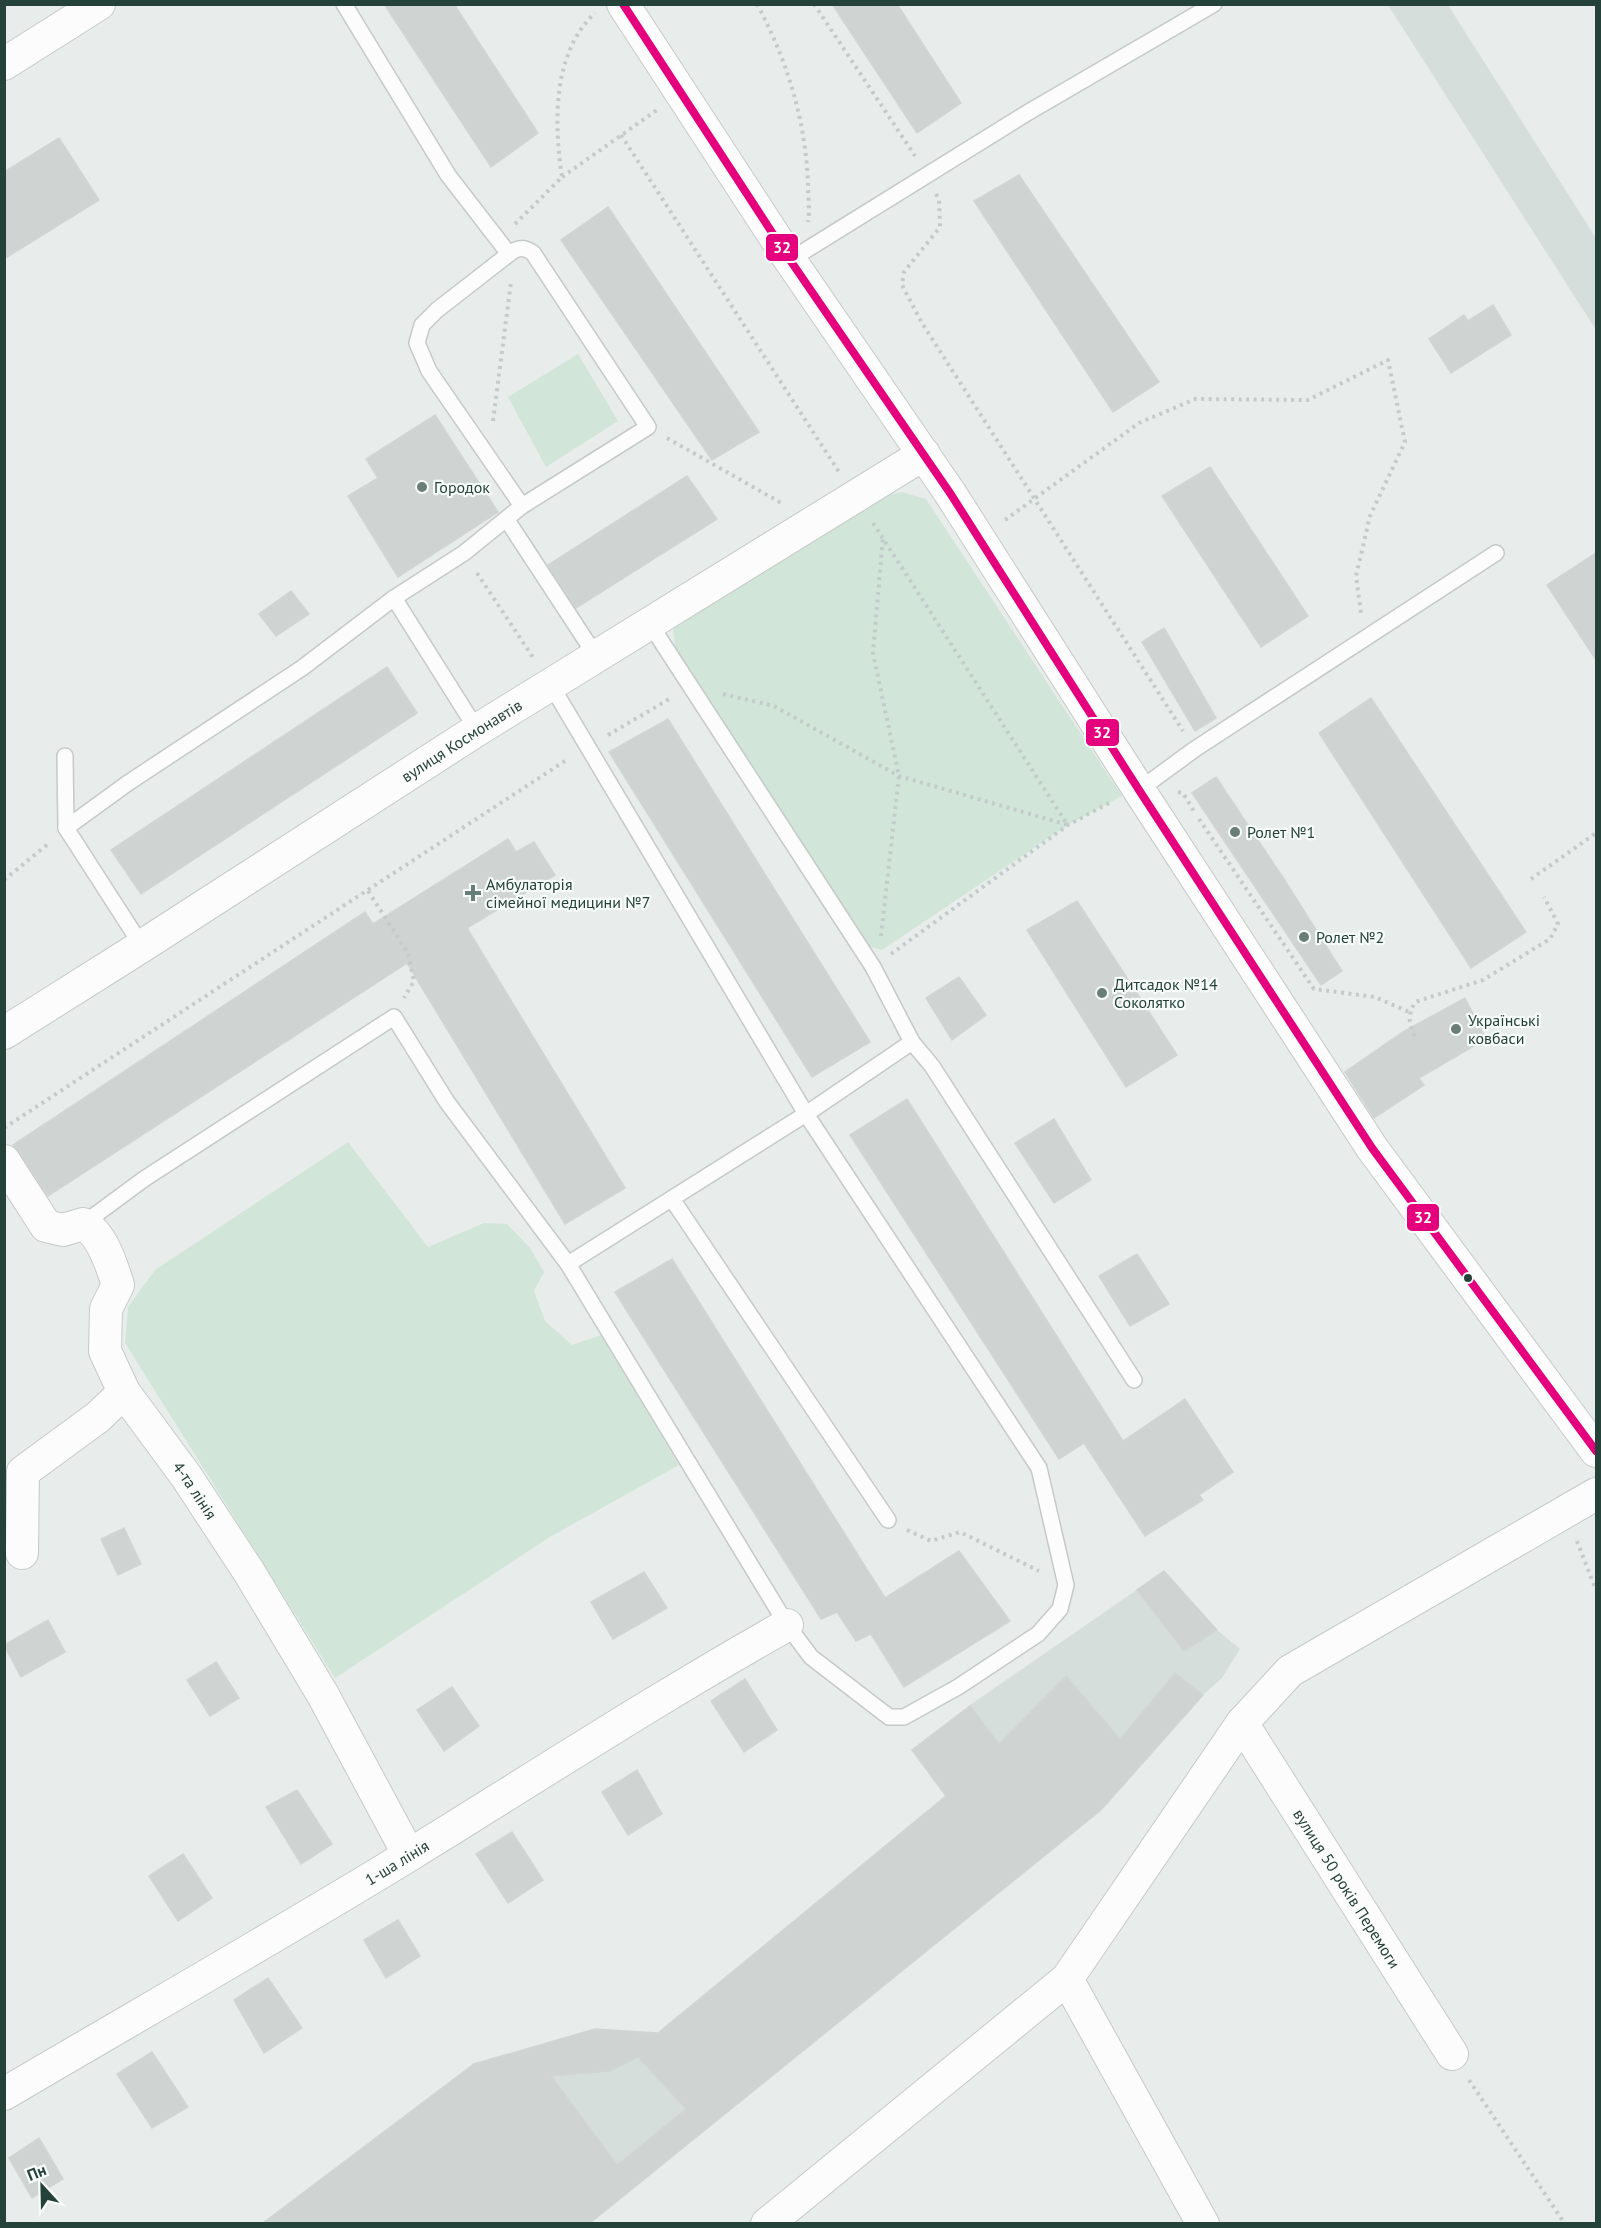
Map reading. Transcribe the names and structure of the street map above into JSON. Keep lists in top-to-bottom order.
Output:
{
  "streets": {
    "street": [
      "вулиця Космонавтів",
      "4-та лінія",
      "1-ша лінія",
      "вулиця 50 років Перемоги"
    ]
  },
  "crossings": [
    ["4-та лінія", "1-ша лінія"]
  ],
  "places": {
    "other": [
      "Городок",
      "Ролет №1",
      "Ролет №2",
      "Дитсадок №14 Соколятко",
      "Українські ковбаси"
    ],
    "health": ["Амбулаторія сімейної медицини №7"]
  },
  "lines": ["transit line 32"],
  "north": "top"
}
